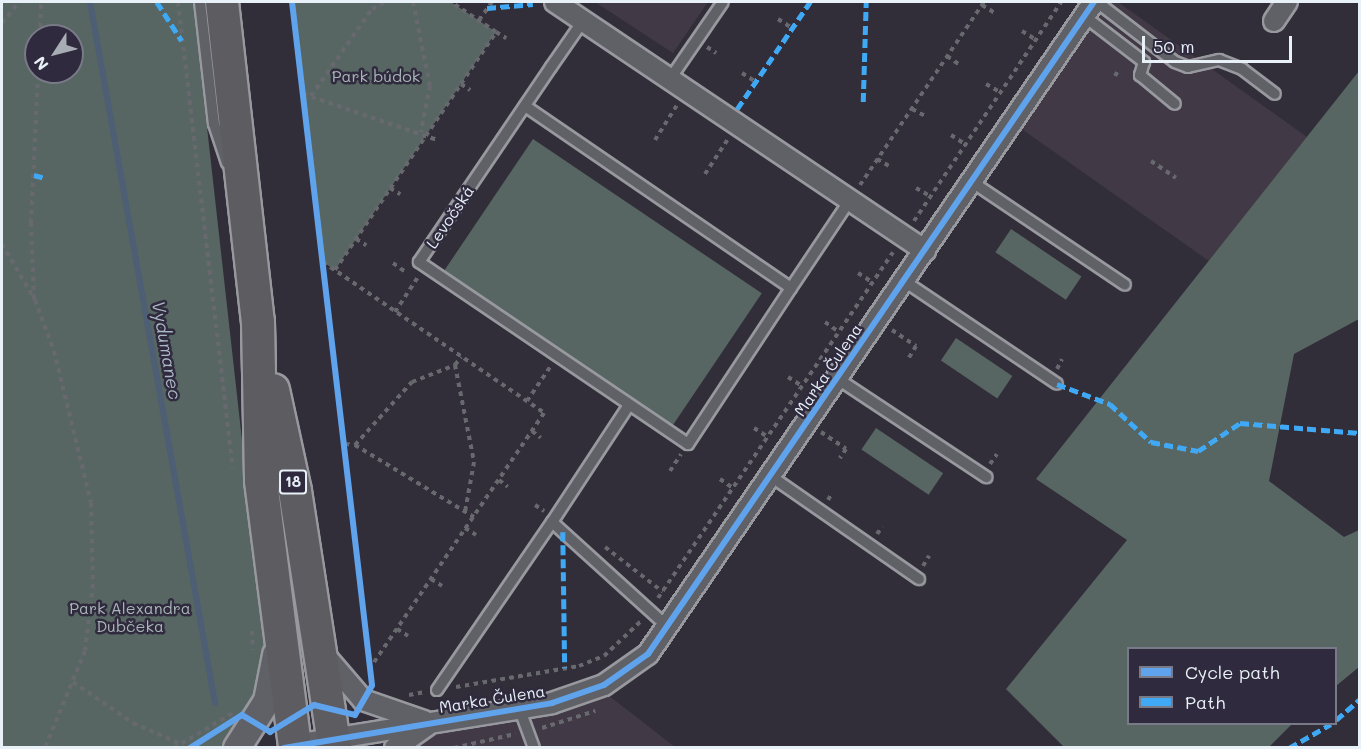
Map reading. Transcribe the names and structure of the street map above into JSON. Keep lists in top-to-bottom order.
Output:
{
  "streets": {
    "main road": ["18"],
    "street": ["Marka Čulena"],
    "lane": ["Levočská"]
  },
  "crossings": [
    ["Marka Čulena", "18"]
  ],
  "water": ["Vydumanec"],
  "parks": ["Park búdok", "Park Alexandra Dubčeka"],
  "legend": ["Cycle path", "Path"],
  "scale_bar": "50 m",
  "north": "bottom left"
}
